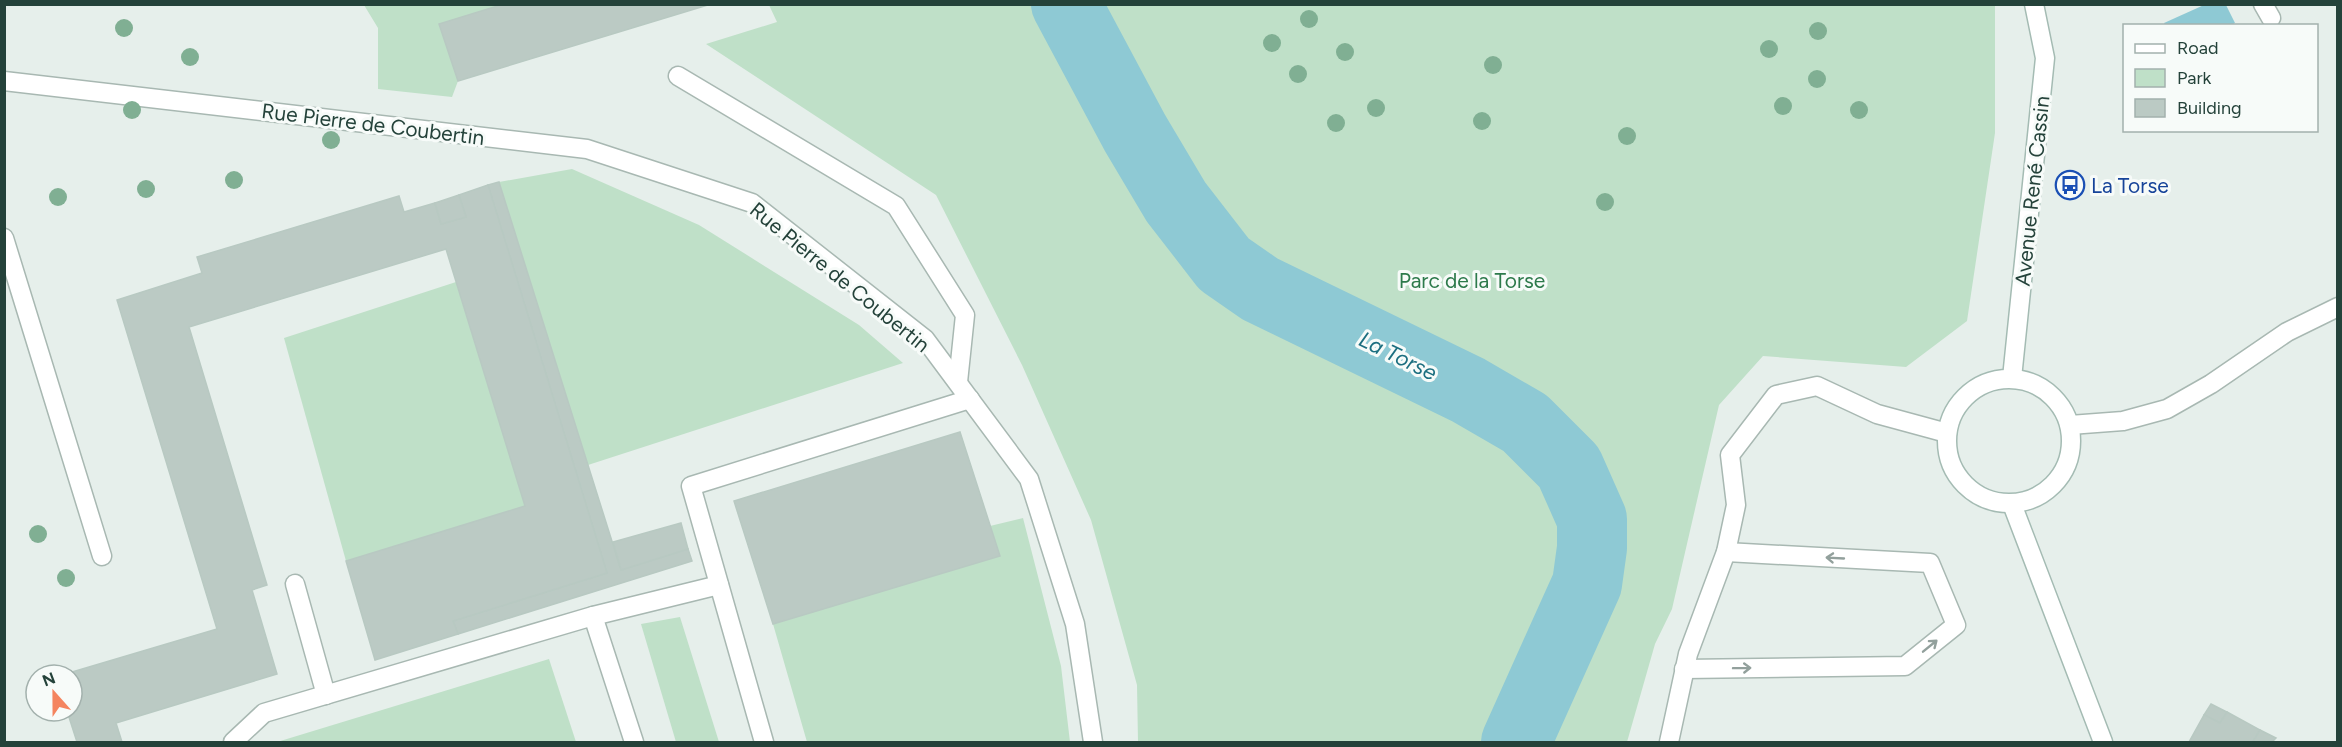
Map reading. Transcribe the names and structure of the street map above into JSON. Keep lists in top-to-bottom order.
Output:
{
  "streets": {
    "street": ["Rue Pierre de Coubertin", "Avenue René Cassin"]
  },
  "water": ["La Torse"],
  "parks": ["Parc de la Torse"],
  "places": {
    "bus stop": ["La Torse"]
  },
  "legend": ["Road", "Park", "Building"],
  "north": "top"
}
